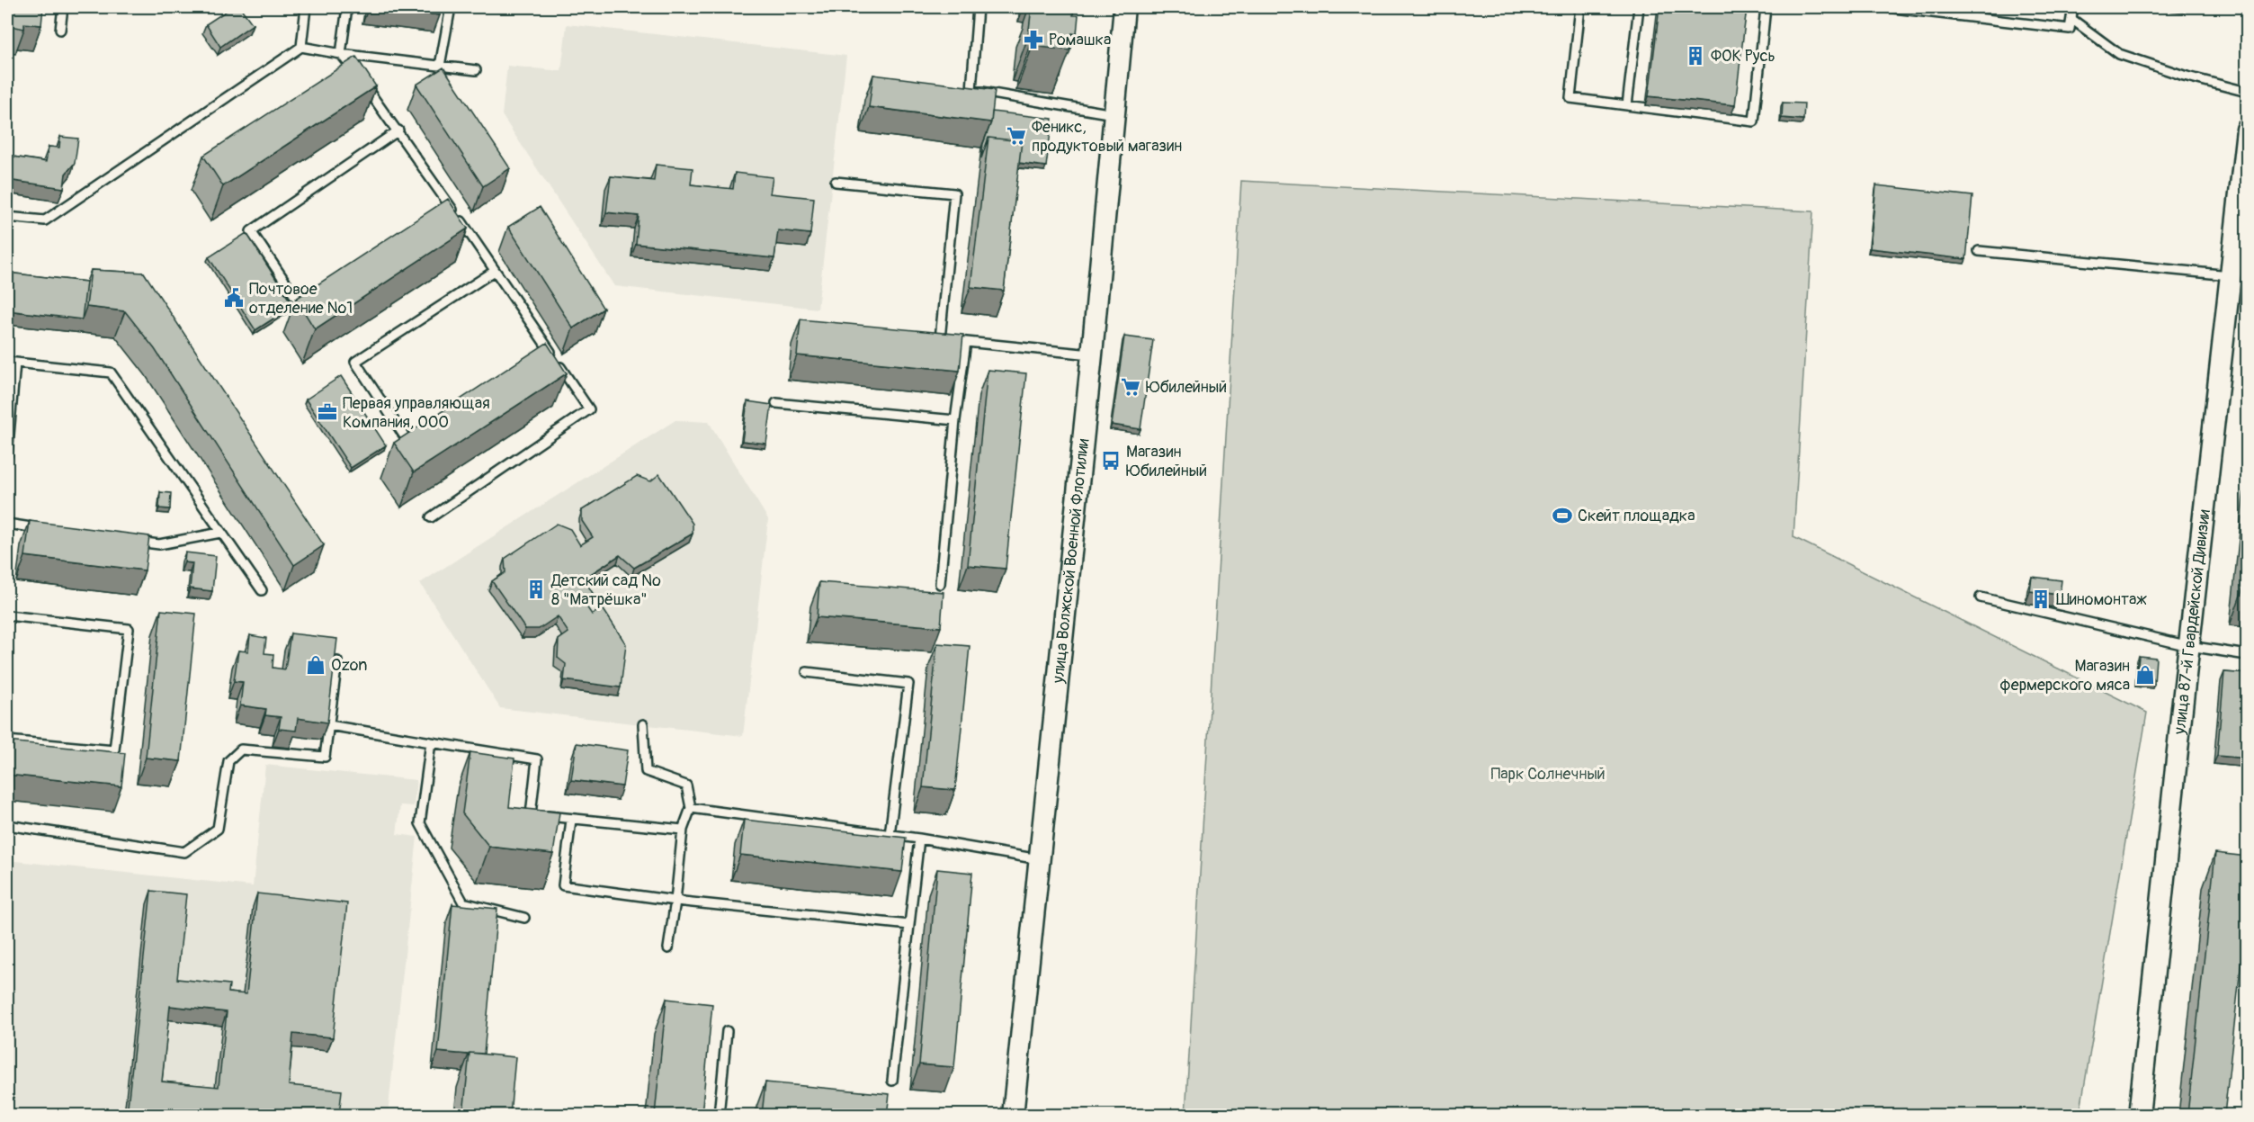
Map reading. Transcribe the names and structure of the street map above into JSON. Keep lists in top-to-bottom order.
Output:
{
  "streets": {
    "street": ["улица Волжской Военной Флотилии", "улица 87-й Гвардейской Дивизии"]
  },
  "parks": ["Парк Солнечный"],
  "places": {
    "pharmacy": ["Ромашка"],
    "building": ["ФОК Русь", "Детский сад № 8 \"Матрёшка\"", "Шиномонтаж"],
    "supermarket": ["Феникс, продуктовый магазин", "Юбилейный"],
    "public building": ["Почтовое отделение №1"],
    "office": ["Первая управляющая Компания, ООО"],
    "bus stop": ["Магазин Юбилейный"],
    "sports": ["Скейт площадка"],
    "shop": ["Ozon", "Магазин фермерского мяса"]
  }
}
